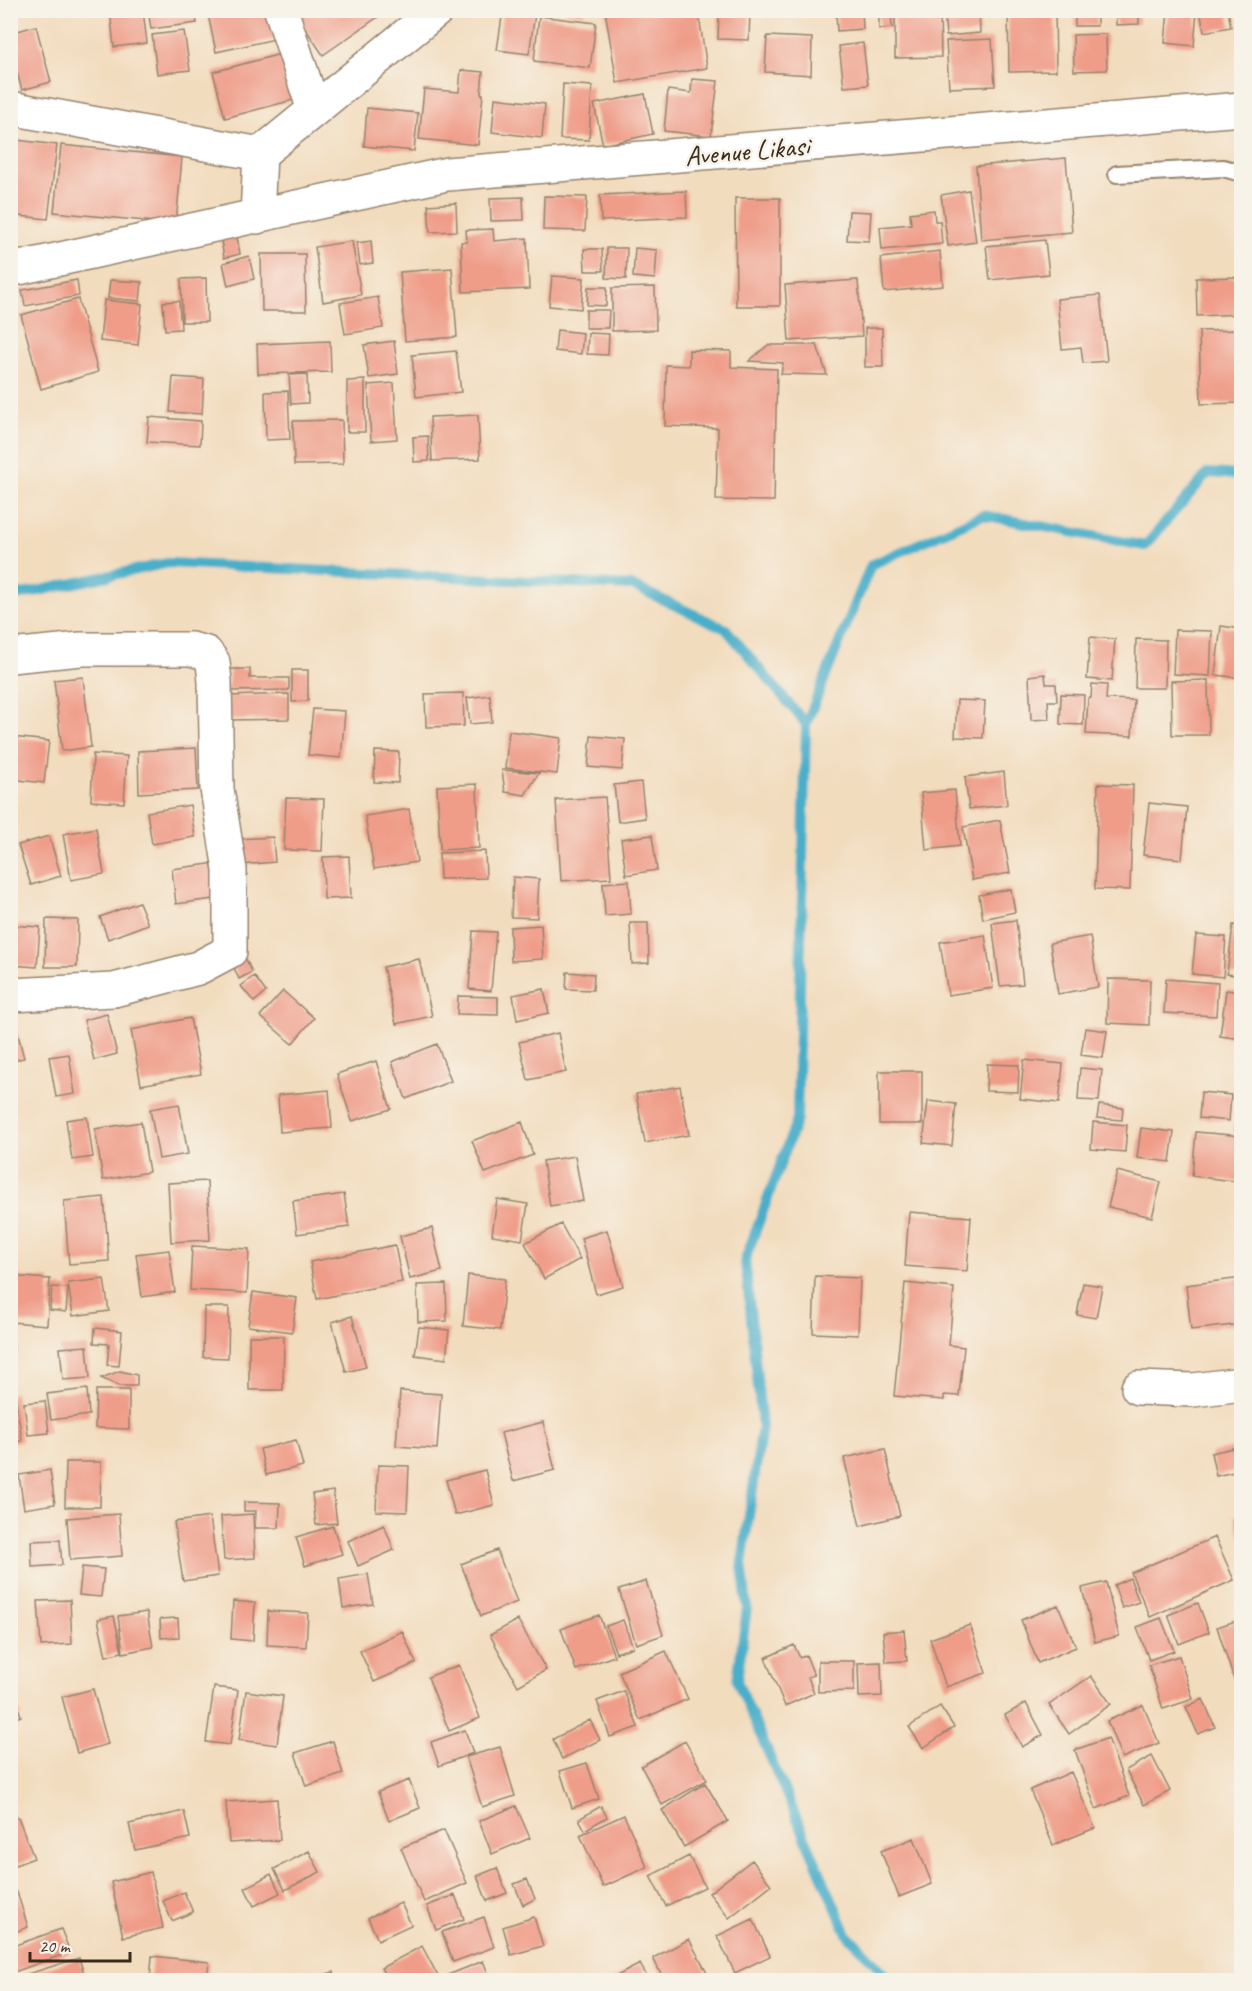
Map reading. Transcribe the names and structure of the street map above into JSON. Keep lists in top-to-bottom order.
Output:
{
  "streets": {
    "street": ["Avenue Likasi"]
  },
  "scale_bar": "20 m"
}
